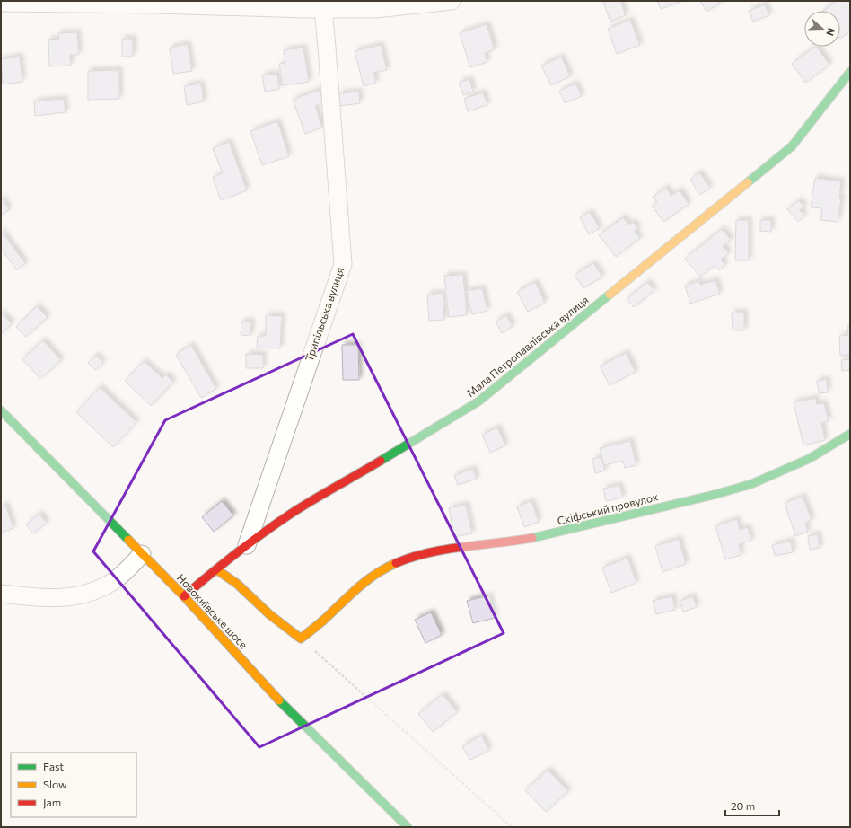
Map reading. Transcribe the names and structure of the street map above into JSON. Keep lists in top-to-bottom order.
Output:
{
  "streets": {
    "street": [
      "Трипільська вулиця",
      "Мала Петропавлівська вулиця",
      "Скіфський провулок",
      "Новокиївське шосе"
    ]
  },
  "crossings": [
    ["Трипільська вулиця", "Мала Петропавлівська вулиця"],
    ["Мала Петропавлівська вулиця", "Новокиївське шосе"]
  ],
  "legend": ["Fast", "Slow", "Jam"],
  "scale_bar": "20 m",
  "north": "right"
}
